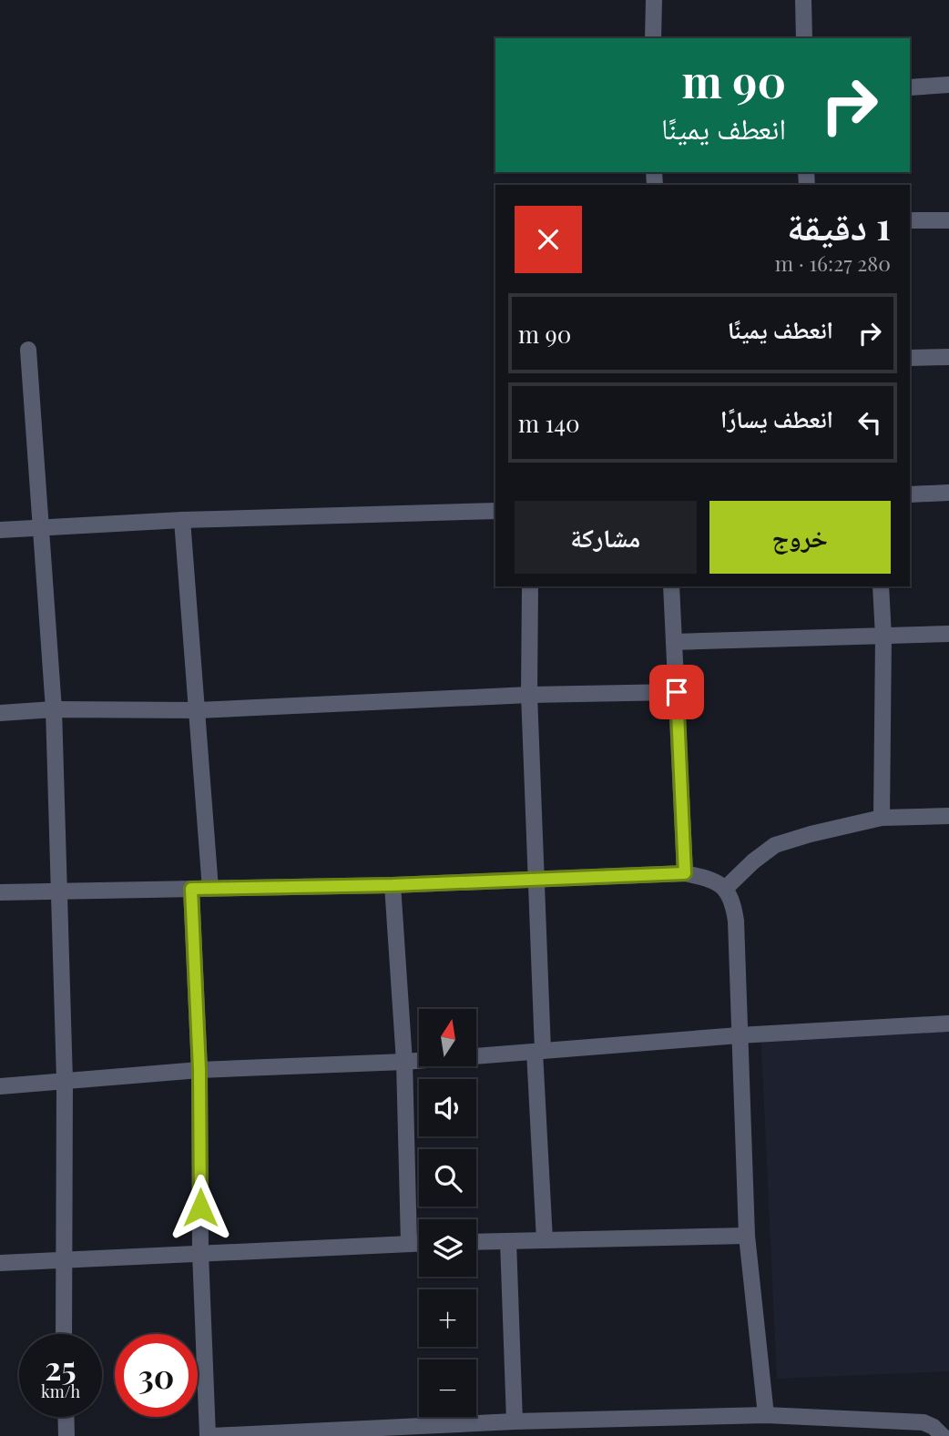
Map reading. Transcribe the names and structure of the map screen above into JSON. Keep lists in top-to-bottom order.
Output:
{
  "north": "top",
  "page": {
    "turn": ["90 m", "انعطف يمينًا"],
    "heading": ["1 دقيقة", "280 m · 16:27"],
    "list": [
      {
        "name": "انعطف يمينًا",
        "value": "90 m"
      },
      {
        "name": "انعطف يسارًا",
        "value": "140 m"
      }
    ],
    "buttons": ["خروج", "مشاركة"],
    "map_buttons": ["+", "−"],
    "speed": "25 km/h",
    "limit": "30"
  }
}
